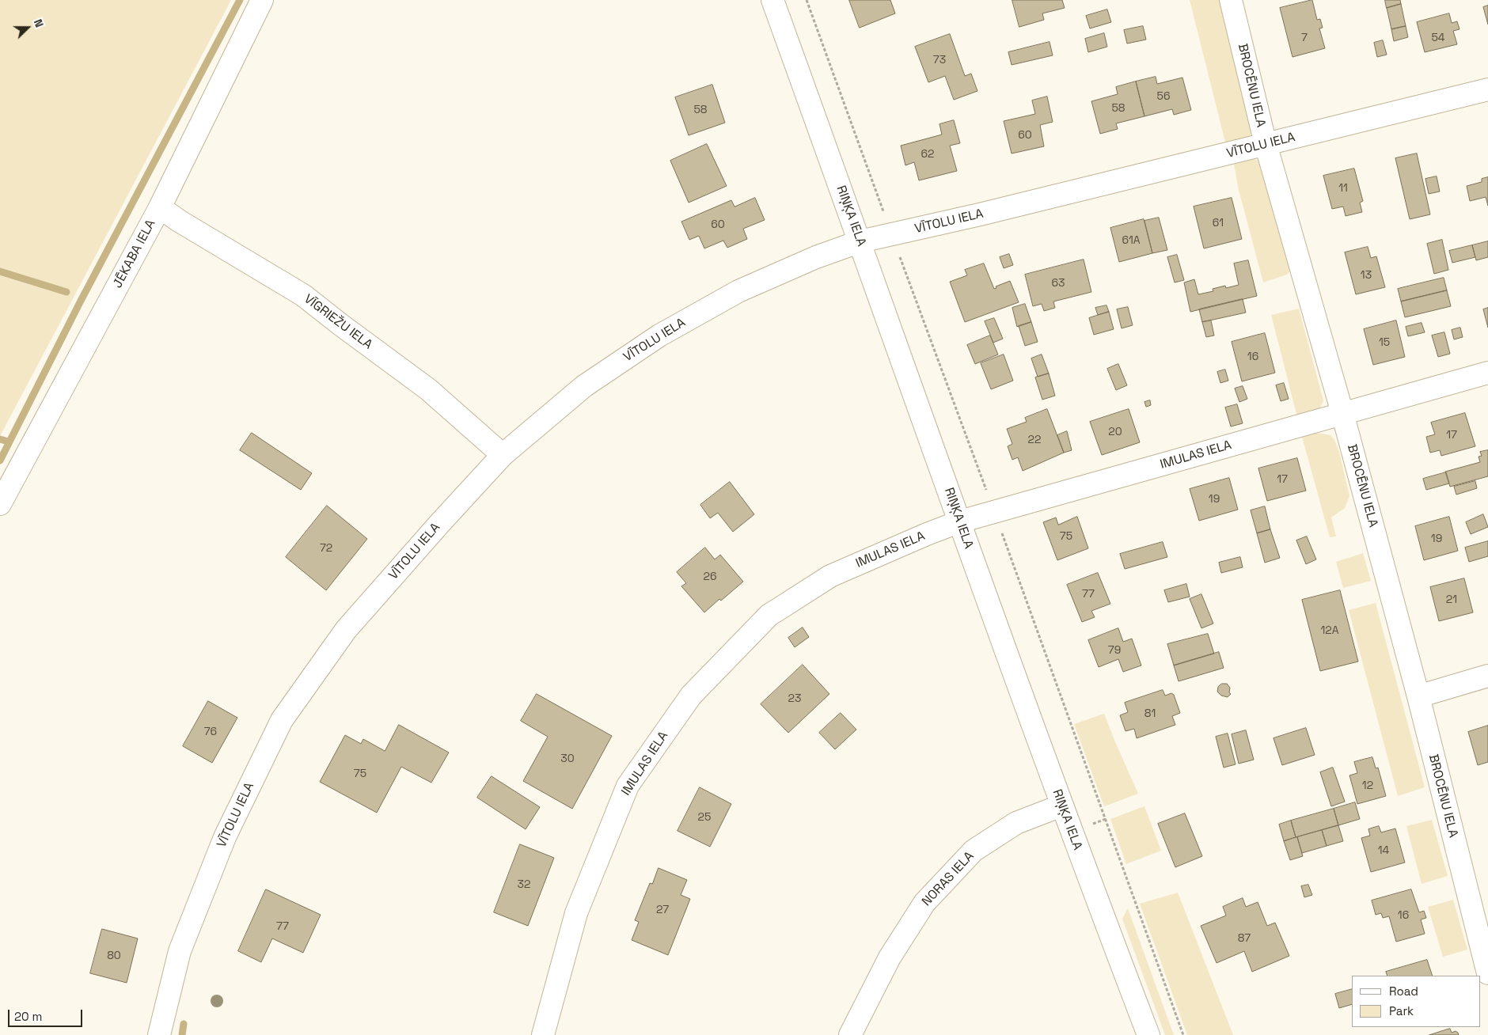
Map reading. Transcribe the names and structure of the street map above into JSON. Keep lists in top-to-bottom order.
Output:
{
  "streets": {
    "street": [
      "BROCĒNU IELA",
      "VĪTOLU IELA",
      "RIŅĶA IELA",
      "JĒKABA IELA",
      "VĪGRIEŽU IELA",
      "IMULAS IELA",
      "NORAS IELA"
    ]
  },
  "crossings": [
    ["BROCĒNU IELA", "VĪTOLU IELA"],
    ["BROCĒNU IELA", "IMULAS IELA"],
    ["VĪTOLU IELA", "RIŅĶA IELA"],
    ["VĪTOLU IELA", "VĪGRIEŽU IELA"],
    ["RIŅĶA IELA", "IMULAS IELA"],
    ["RIŅĶA IELA", "NORAS IELA"],
    ["JĒKABA IELA", "VĪGRIEŽU IELA"]
  ],
  "house_numbers": [
    "7",
    "54",
    "73",
    "56",
    "58",
    "58",
    "60",
    "62",
    "11",
    "61",
    "60",
    "61A",
    "13",
    "63",
    "15",
    "16",
    "20",
    "17",
    "22",
    "17",
    "19",
    "75",
    "19",
    "72",
    "26",
    "77",
    "21",
    "12A",
    "79",
    "23",
    "81",
    "76",
    "30",
    "75",
    "12",
    "25",
    "14",
    "32",
    "27",
    "16",
    "77",
    "87",
    "80"
  ],
  "legend": ["Road", "Park"],
  "scale_bar": "20 m",
  "north": "right"
}
